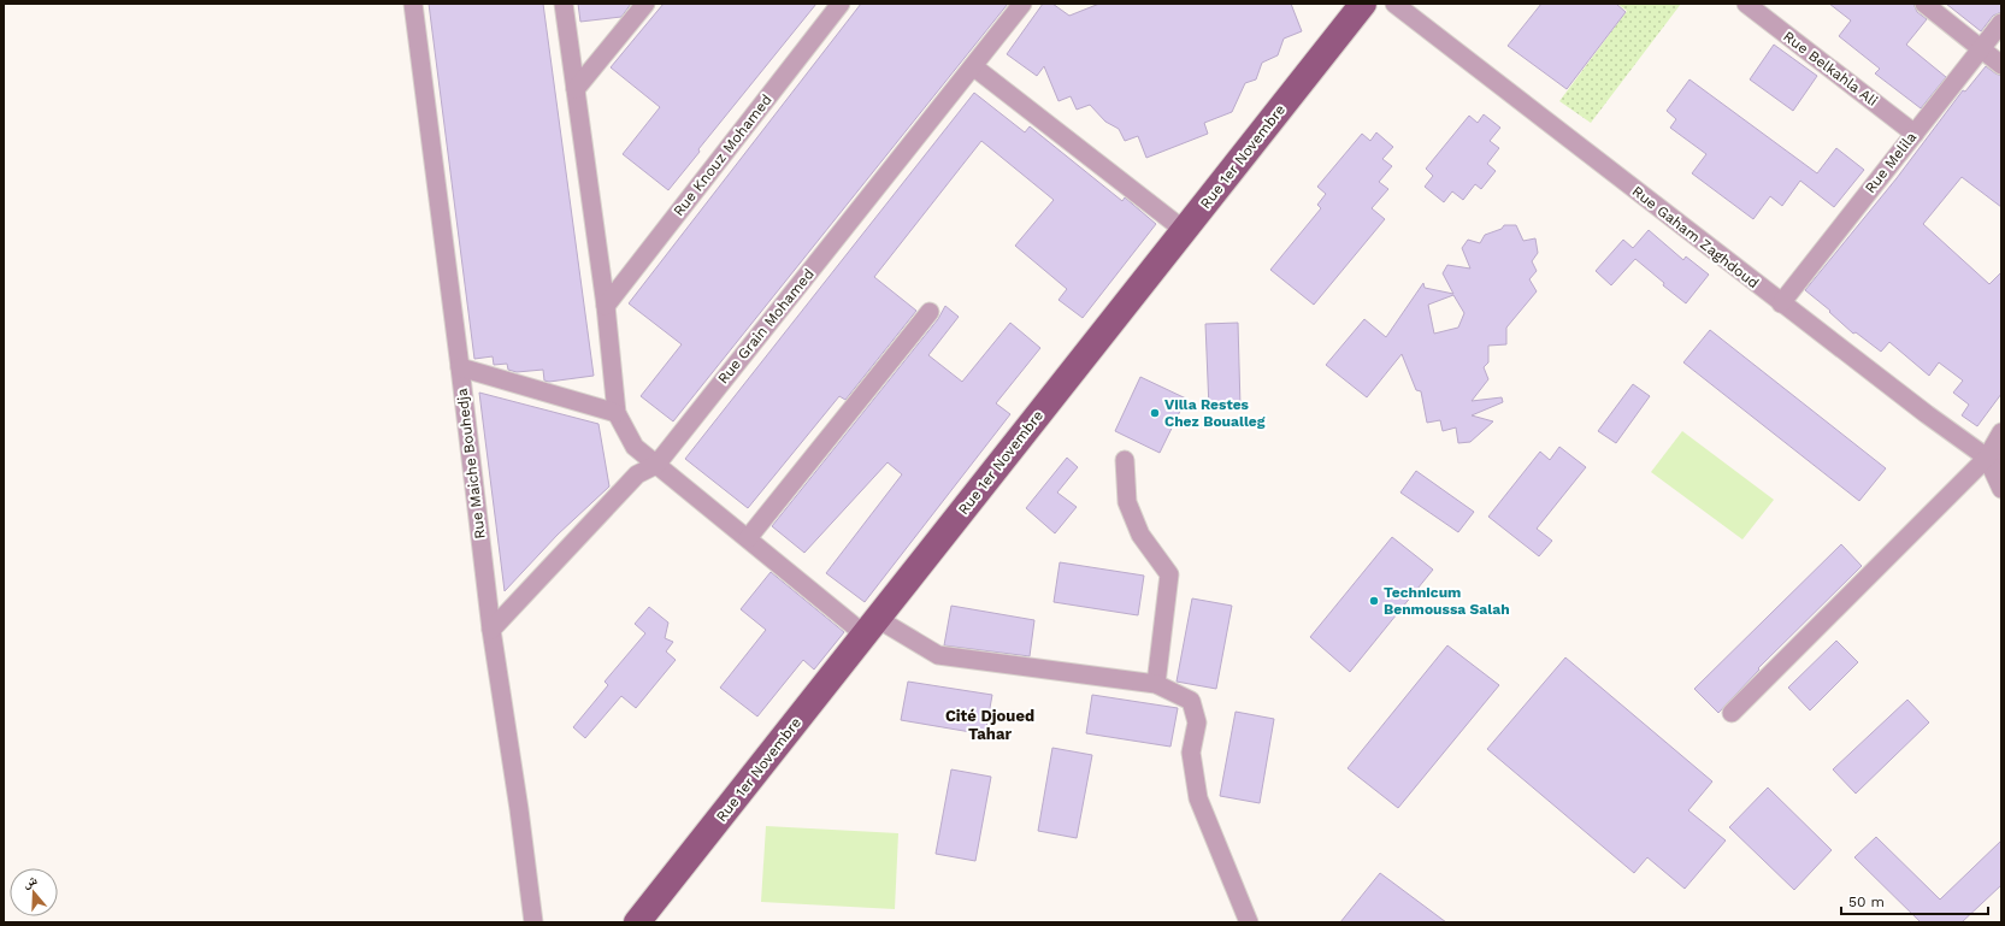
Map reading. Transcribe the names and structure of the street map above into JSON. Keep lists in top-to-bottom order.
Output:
{
  "streets": {
    "main road": ["Rue 1er Novembre"],
    "street": [
      "Rue Belkahla Ali",
      "Rue Knouz Mohamed",
      "Rue Melila",
      "Rue Gaham Zaghdoud",
      "Rue Grain Mohamed",
      "Rue Maiche Bouhedja"
    ]
  },
  "crossings": [
    ["Rue Belkahla Ali", "Rue Melila"],
    ["Rue Melila", "Rue Gaham Zaghdoud"],
    ["Rue Grain Mohamed", "Rue Maiche Bouhedja"]
  ],
  "districts": ["Cité Djoued Tahar"],
  "places": ["Villa Restes Chez Boualleg", "Technicum Benmoussa Salah"],
  "scale_bar": "50 m",
  "north": "top"
}
